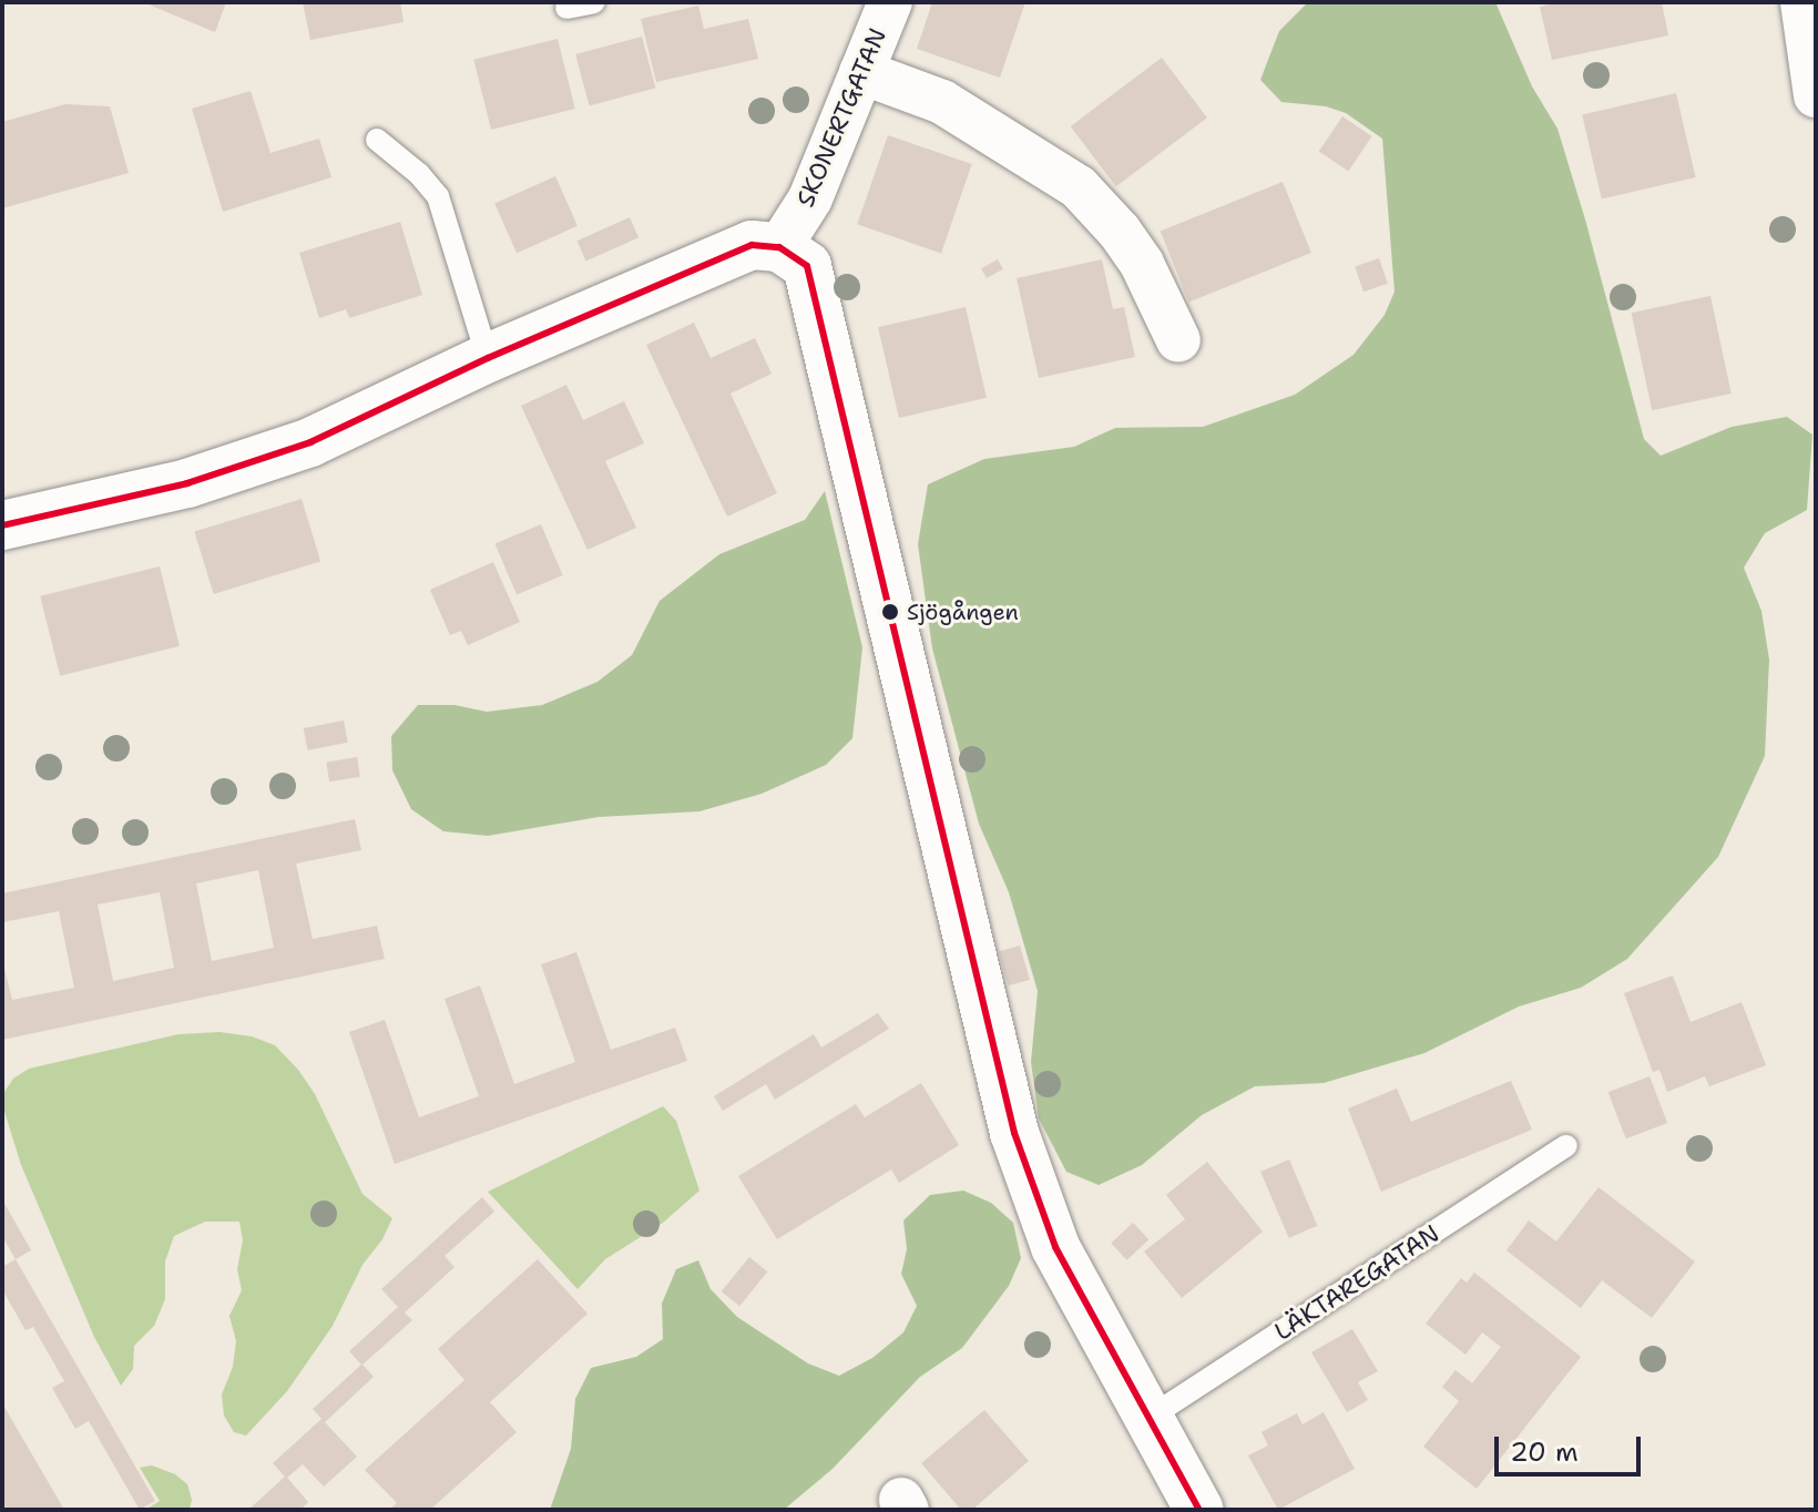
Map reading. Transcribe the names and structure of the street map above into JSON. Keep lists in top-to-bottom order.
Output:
{
  "streets": {
    "street": ["SKONERTGATAN"],
    "lane": ["LÄKTAREGATAN"]
  },
  "places": ["Sjögången"],
  "scale_bar": "20 m"
}
